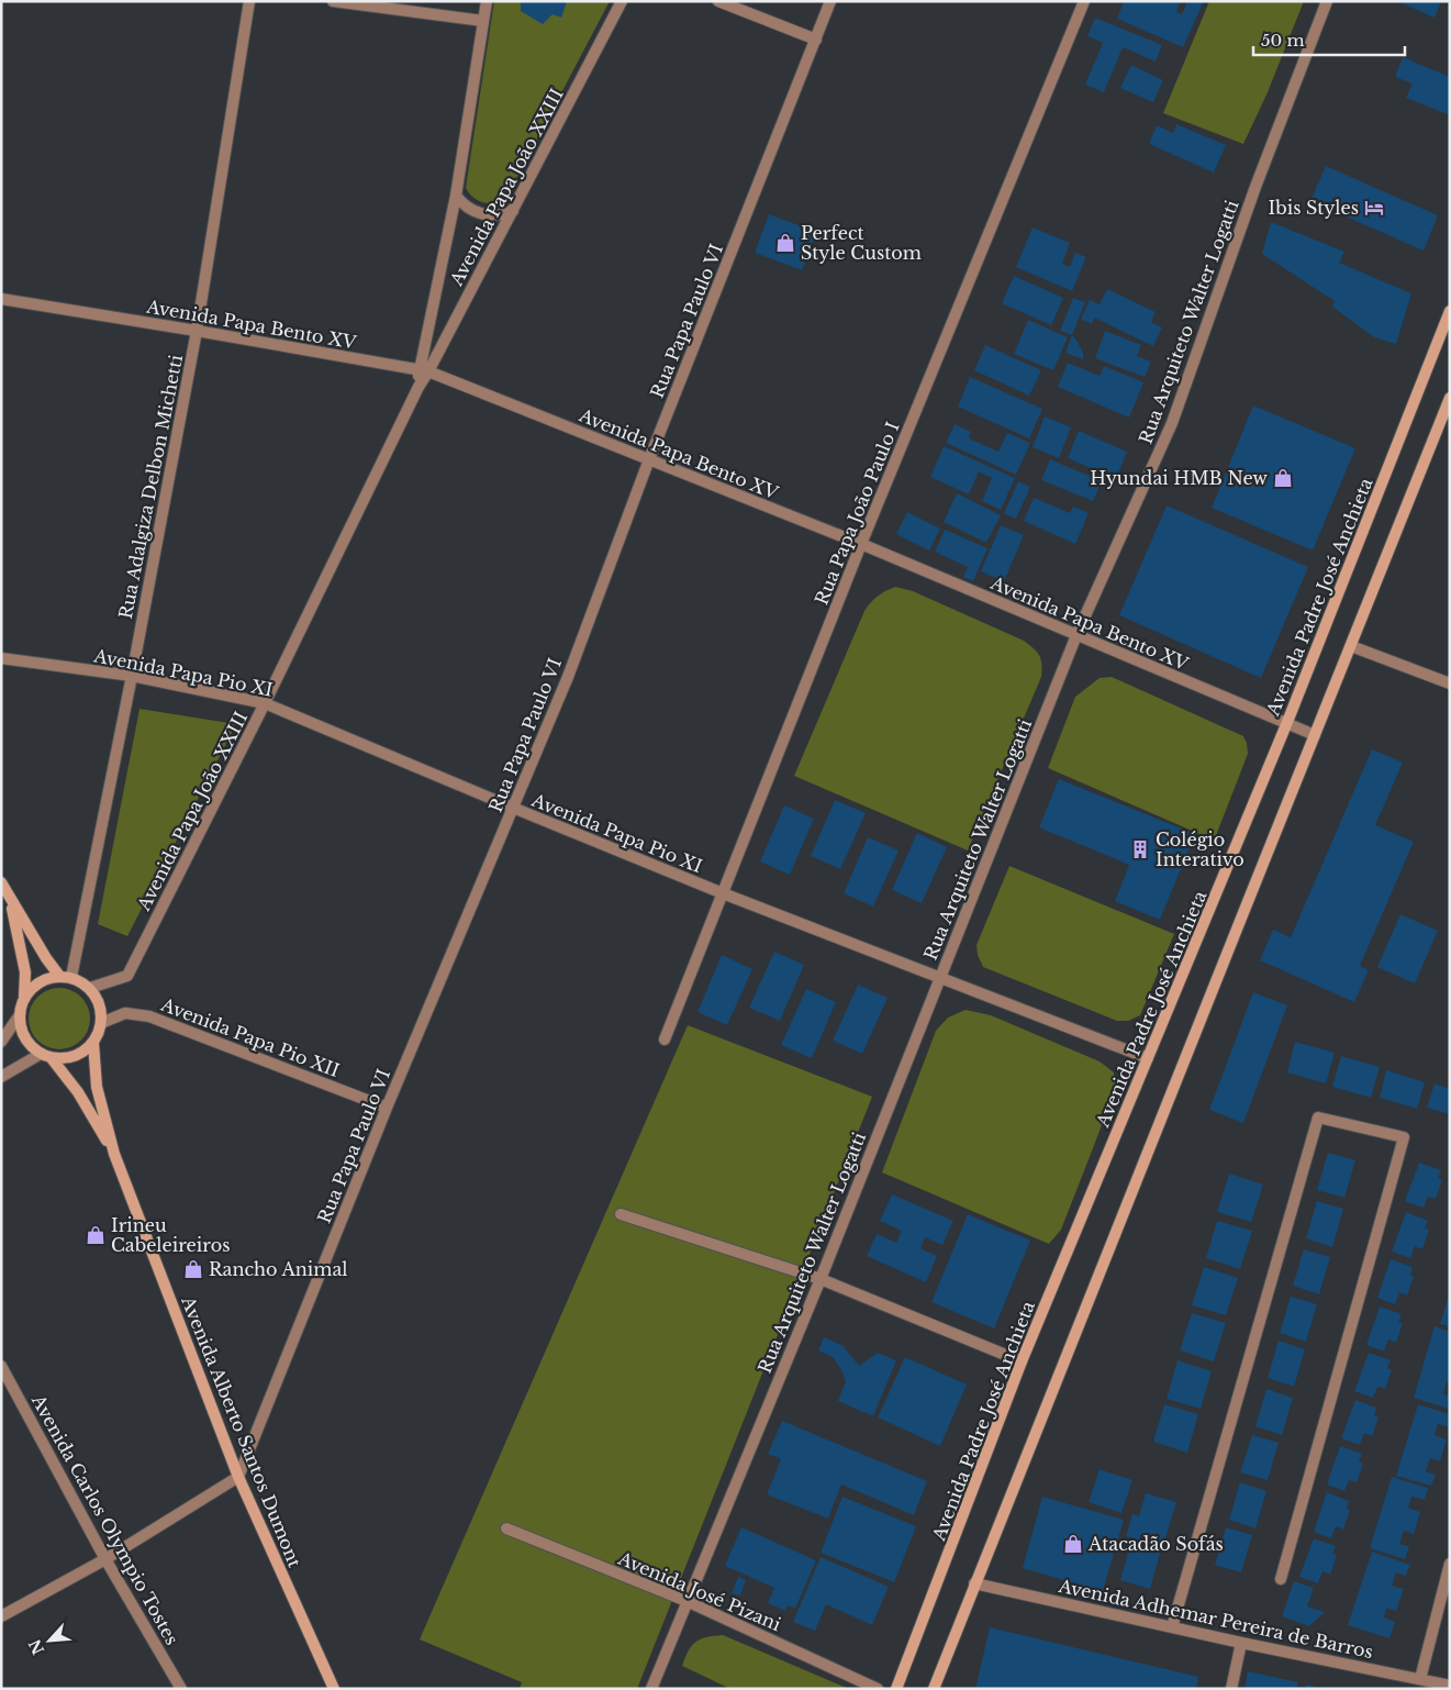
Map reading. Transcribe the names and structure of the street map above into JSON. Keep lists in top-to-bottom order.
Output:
{
  "streets": {
    "main road": ["Avenida Padre José Anchieta", "Avenida Alberto Santos Dumont"],
    "street": [
      "Avenida Papa João XXIII",
      "Rua Papa Paulo VI",
      "Rua Arquiteto Walter Logatti",
      "Avenida Papa Bento XV",
      "Rua Adalgiza Delbon Michetti",
      "Rua Papa João Paulo I",
      "Avenida Papa Pio XI",
      "Avenida Papa Pio XII",
      "Avenida Carlos Olympio Tostes",
      "Avenida José Pizani",
      "Avenida Adhemar Pereira de Barros"
    ]
  },
  "crossings": [
    ["Avenida Papa João XXIII", "Avenida Papa Bento XV"],
    ["Avenida Papa João XXIII", "Rua Adalgiza Delbon Michetti"],
    ["Avenida Papa João XXIII", "Avenida Papa Pio XI"],
    ["Avenida Papa João XXIII", "Avenida Papa Pio XII"],
    ["Avenida Papa João XXIII", "Avenida Alberto Santos Dumont"],
    ["Rua Papa Paulo VI", "Avenida Papa Bento XV"],
    ["Rua Papa Paulo VI", "Avenida Papa Pio XI"],
    ["Rua Papa Paulo VI", "Avenida Papa Pio XII"],
    ["Rua Papa Paulo VI", "Avenida Alberto Santos Dumont"],
    ["Rua Arquiteto Walter Logatti", "Avenida Papa Bento XV"],
    ["Rua Arquiteto Walter Logatti", "Avenida Papa Pio XI"],
    ["Rua Arquiteto Walter Logatti", "Avenida José Pizani"],
    ["Avenida Papa Bento XV", "Rua Adalgiza Delbon Michetti"],
    ["Avenida Papa Bento XV", "Rua Papa João Paulo I"],
    ["Avenida Papa Bento XV", "Avenida Padre José Anchieta"],
    ["Rua Adalgiza Delbon Michetti", "Avenida Papa Pio XI"],
    ["Rua Adalgiza Delbon Michetti", "Avenida Papa Pio XII"],
    ["Rua Adalgiza Delbon Michetti", "Avenida Alberto Santos Dumont"],
    ["Rua Papa João Paulo I", "Avenida Papa Pio XI"],
    ["Avenida Padre José Anchieta", "Avenida Papa Pio XI"],
    ["Avenida Papa Pio XII", "Avenida Alberto Santos Dumont"]
  ],
  "places": {
    "hotel": ["Ibis Styles"],
    "shop": [
      "Perfect Style Custom",
      "Hyundai HMB New",
      "Irineu Cabeleireiros",
      "Rancho Animal",
      "Atacadão Sofás"
    ],
    "building": ["Colégio Interativo"]
  },
  "scale_bar": "50 m",
  "north": "bottom left"
}
